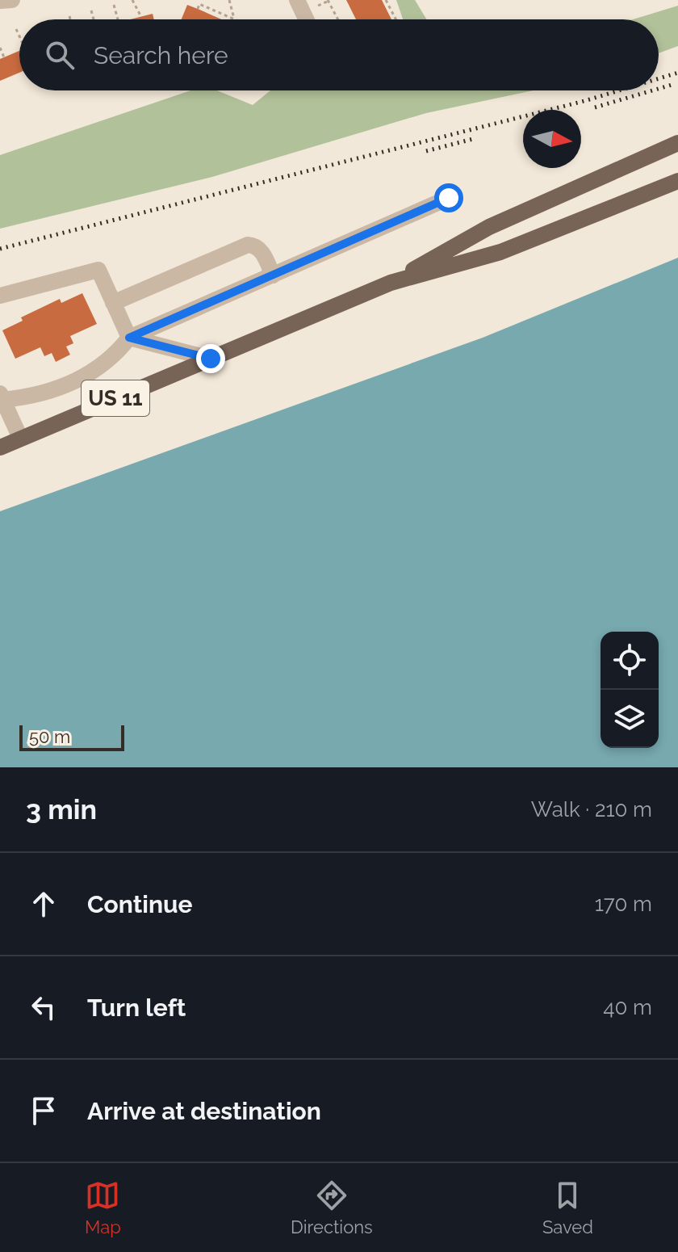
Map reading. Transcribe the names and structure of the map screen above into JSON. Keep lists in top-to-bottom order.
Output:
{
  "streets": {
    "main road": ["US 11"]
  },
  "scale_bar": "50 m",
  "north": "right",
  "page": {
    "search": "Search here",
    "scale": "50 m",
    "heading": ["3 min", "Walk · 210 m"],
    "list": [
      ["Continue", "170 m"],
      ["Turn left", "40 m"],
      "Arrive at destination"
    ],
    "nav": ["Map", "Directions", "Saved"]
  }
}
